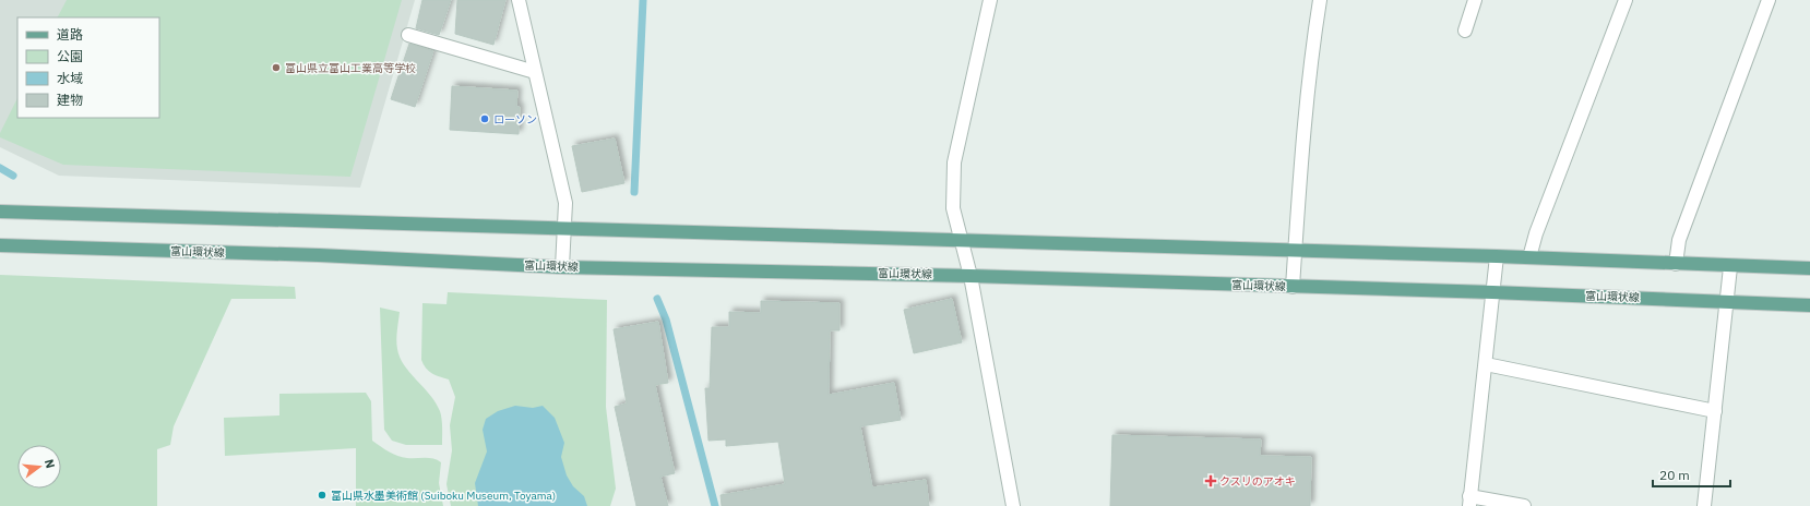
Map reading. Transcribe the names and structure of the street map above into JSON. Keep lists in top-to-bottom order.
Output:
{
  "streets": {
    "main road": ["富山環状線"]
  },
  "places": {
    "other": ["富山県立富山工業高等学校", "ローソン", "富山県水墨美術館 (Suiboku Museum, Toyama)"],
    "health": ["クスリのアオキ"]
  },
  "legend": [
    "道路",
    "公園",
    "水域",
    "建物"
  ],
  "scale_bar": "20 m",
  "north": "right"
}
